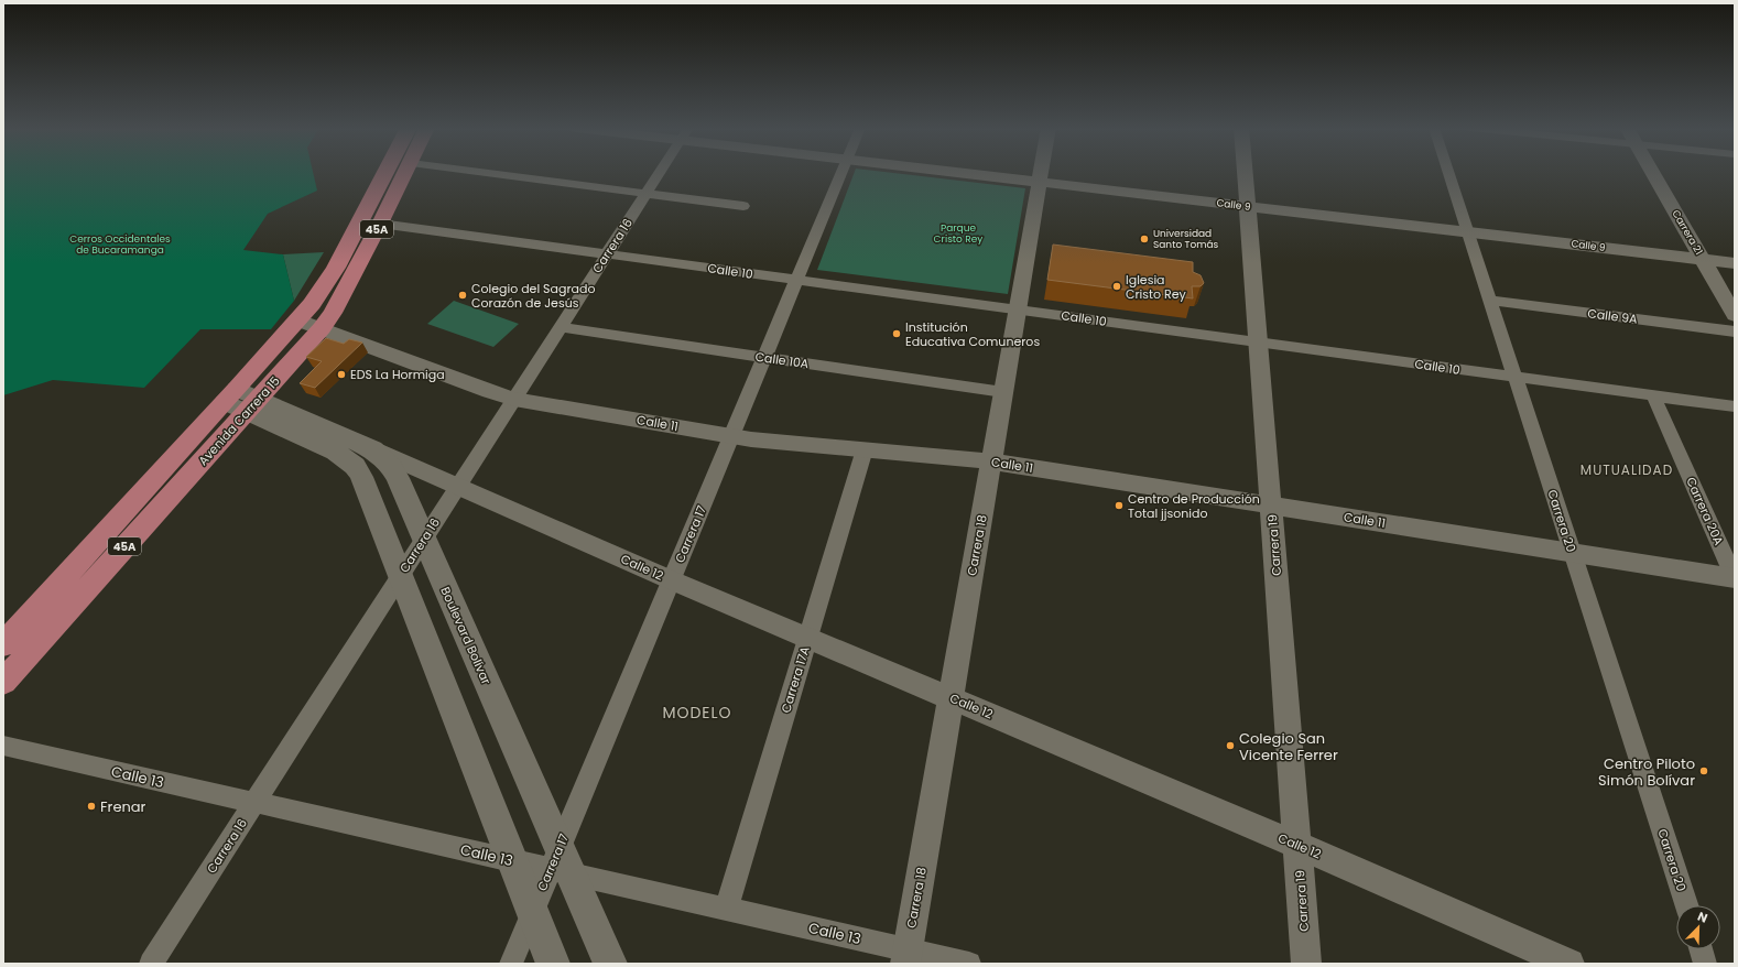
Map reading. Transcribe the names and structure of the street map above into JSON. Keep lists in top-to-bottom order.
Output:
{
  "streets": {
    "main road": ["45A", "Avenida Carrera 15", "Boulevard Bolívar"],
    "street": [
      "Calle 9",
      "Carrera 21",
      "Carrera 16",
      "Calle 10",
      "Calle 9A",
      "Calle 10A",
      "Calle 11",
      "Carrera 20A",
      "Carrera 20",
      "Carrera 17",
      "Carrera 18",
      "Carrera 19",
      "Calle 12",
      "Carrera 17A",
      "Calle 13"
    ]
  },
  "crossings": [
    ["Calle 9", "Carrera 21"],
    ["Calle 9", "Carrera 20"],
    ["Calle 9", "Carrera 18"],
    ["Calle 9", "Carrera 19"],
    ["Carrera 16", "Calle 10"],
    ["Carrera 16", "Calle 10A"],
    ["Carrera 16", "Calle 11"],
    ["Carrera 16", "Calle 12"],
    ["Carrera 16", "Boulevard Bolívar"],
    ["Carrera 16", "Calle 13"],
    ["Calle 10", "Avenida Carrera 15"],
    ["Calle 10", "Carrera 20A"],
    ["Calle 10", "Carrera 20"],
    ["Calle 10", "Carrera 17"],
    ["Calle 10", "Carrera 18"],
    ["Calle 10", "Carrera 19"],
    ["Calle 9A", "Carrera 20"],
    ["Calle 10A", "Carrera 17"],
    ["Calle 10A", "Carrera 18"],
    ["Avenida Carrera 15", "Calle 11"],
    ["Avenida Carrera 15", "Boulevard Bolívar"],
    ["Calle 11", "Carrera 20A"],
    ["Calle 11", "Carrera 20"],
    ["Calle 11", "Carrera 17"],
    ["Calle 11", "Carrera 18"],
    ["Calle 11", "Carrera 19"],
    ["Calle 11", "Carrera 17A"],
    ["Carrera 17", "Calle 12"],
    ["Carrera 17", "Boulevard Bolívar"],
    ["Carrera 17", "Calle 13"],
    ["Carrera 18", "Calle 12"],
    ["Carrera 18", "Calle 13"],
    ["Carrera 19", "Calle 12"],
    ["Calle 12", "Boulevard Bolívar"],
    ["Calle 12", "Carrera 17A"],
    ["Boulevard Bolívar", "Calle 13"],
    ["Carrera 17A", "Calle 13"]
  ],
  "districts": ["MUTUALIDAD", "MODELO"],
  "parks": ["Parque Cristo Rey", "Cerros Occidentales de Bucaramanga"],
  "places": [
    "Universidad Santo Tomás",
    "Iglesia Cristo Rey",
    "Colegio del Sagrado Corazón de Jesús",
    "Institución Educativa Comuneros",
    "EDS La Hormiga",
    "Centro de Producción Total jjsonido",
    "Colegio San Vicente Ferrer",
    "Centro Piloto Simón Bolívar",
    "Frenar"
  ],
  "north": "top right"
}
